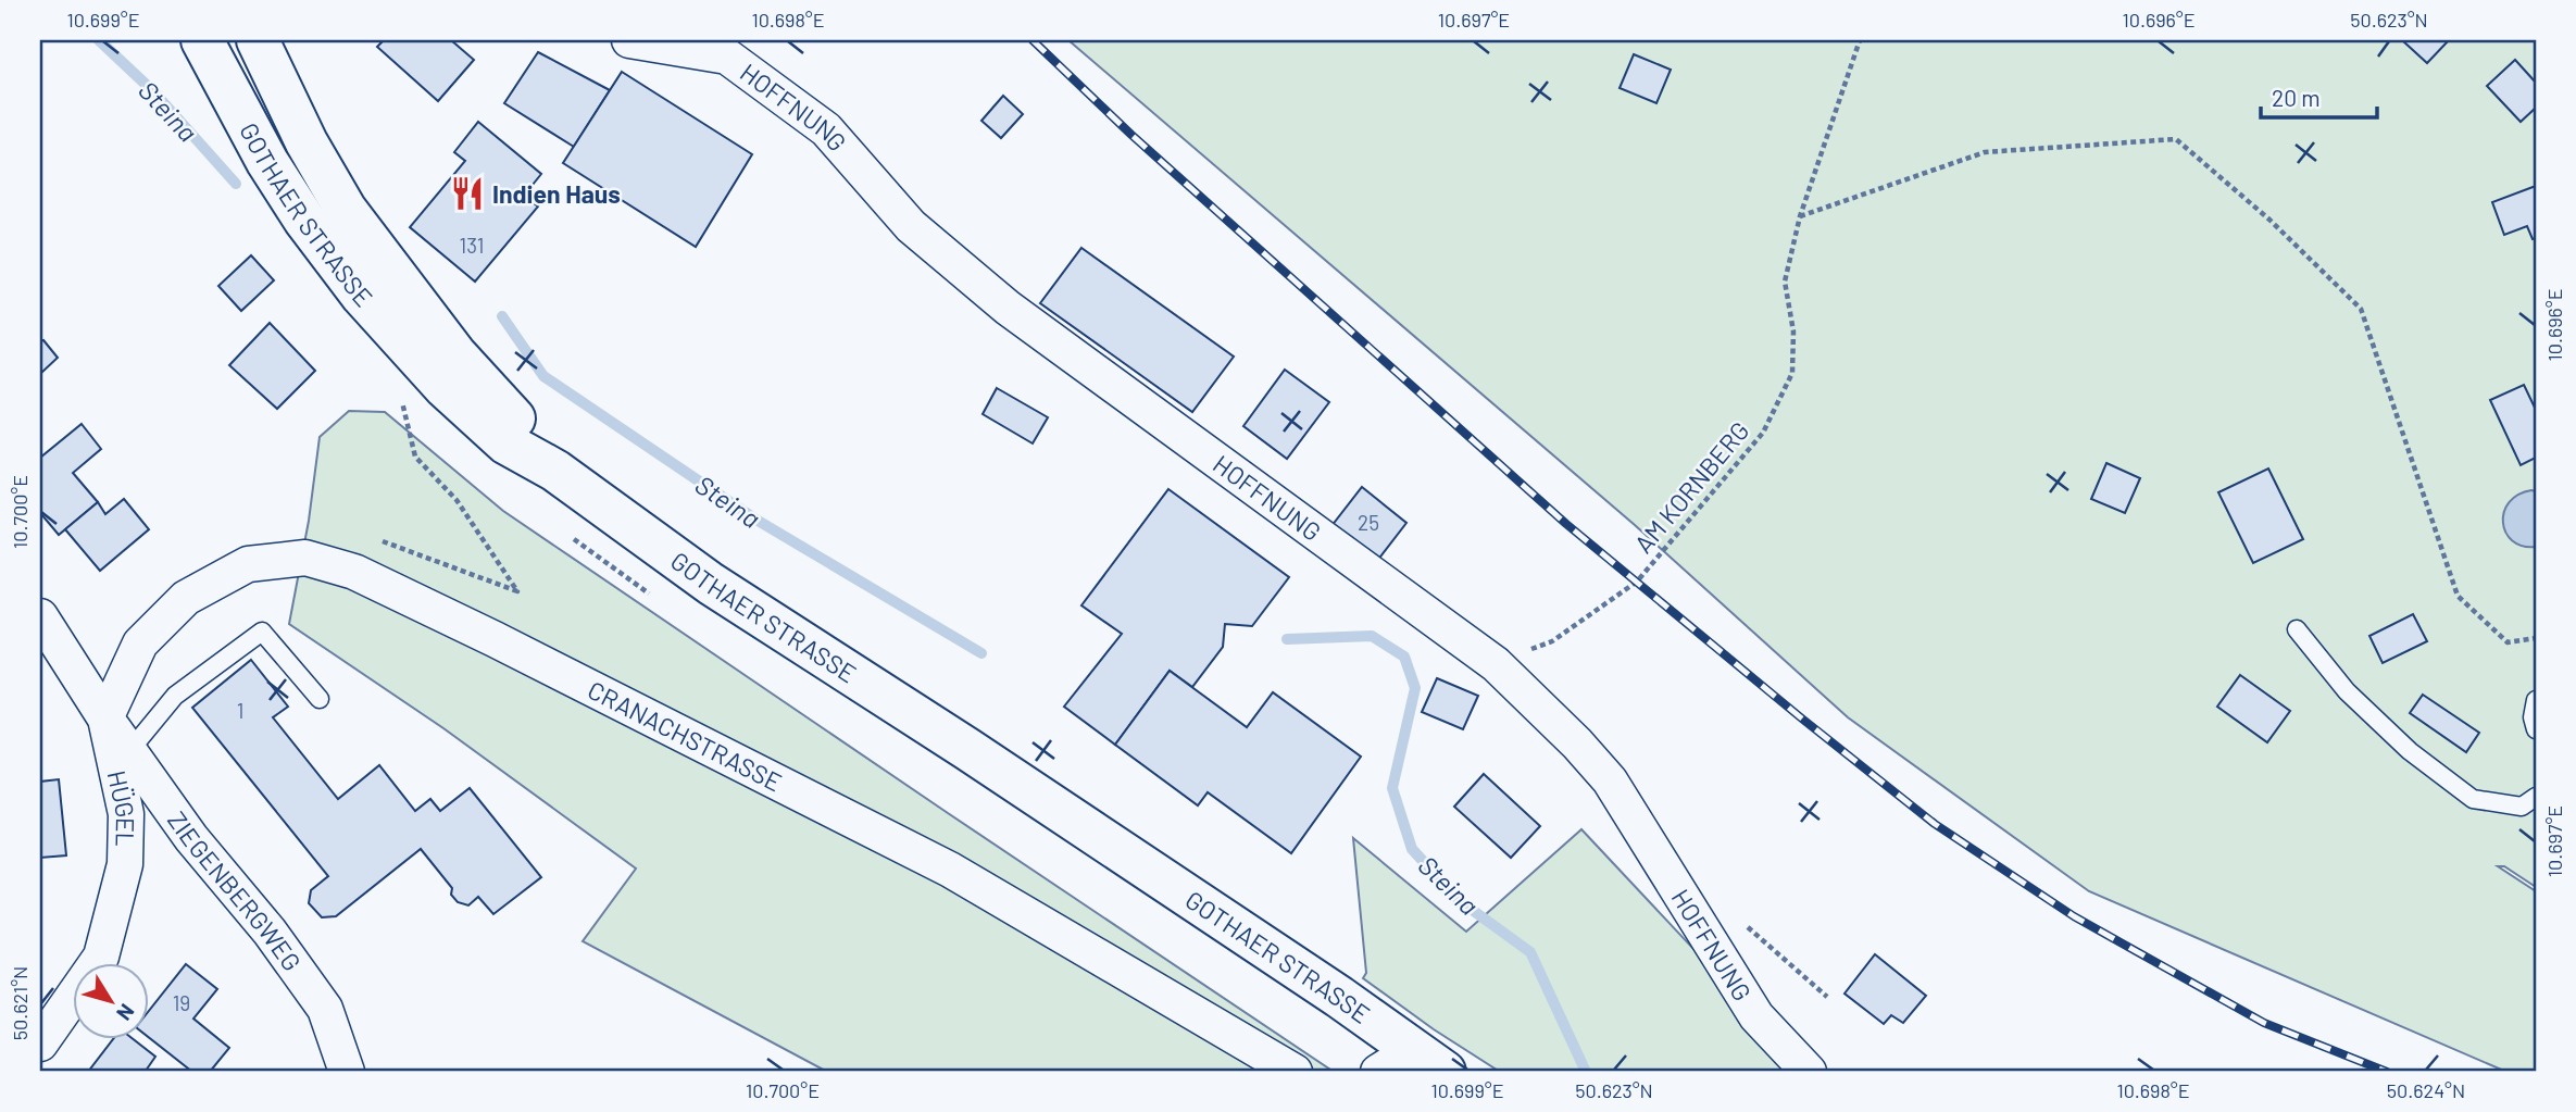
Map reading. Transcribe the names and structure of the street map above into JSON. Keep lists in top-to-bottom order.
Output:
{
  "streets": {
    "main road": ["GOTHAER STRASSE"],
    "street": [
      "HOFFNUNG",
      "CRANACHSTRASSE",
      "HÜGEL",
      "ZIEGENBERGWEG"
    ],
    "path": ["AM KORNBERG"]
  },
  "crossings": [
    ["HOFFNUNG", "AM KORNBERG"],
    ["CRANACHSTRASSE", "HÜGEL"],
    ["CRANACHSTRASSE", "ZIEGENBERGWEG"],
    ["HÜGEL", "ZIEGENBERGWEG"]
  ],
  "water": ["Steina"],
  "places": {
    "restaurant": ["Indien Haus"]
  },
  "house_numbers": [
    "131",
    "25",
    "1",
    "19"
  ],
  "scale_bar": "20 m",
  "north": "bottom right",
  "coordinates": [
    "10.699°E",
    "10.698°E",
    "10.697°E",
    "10.696°E",
    "50.623°N",
    "10.700°E",
    "50.621°N",
    "50.624°N"
  ]
}
